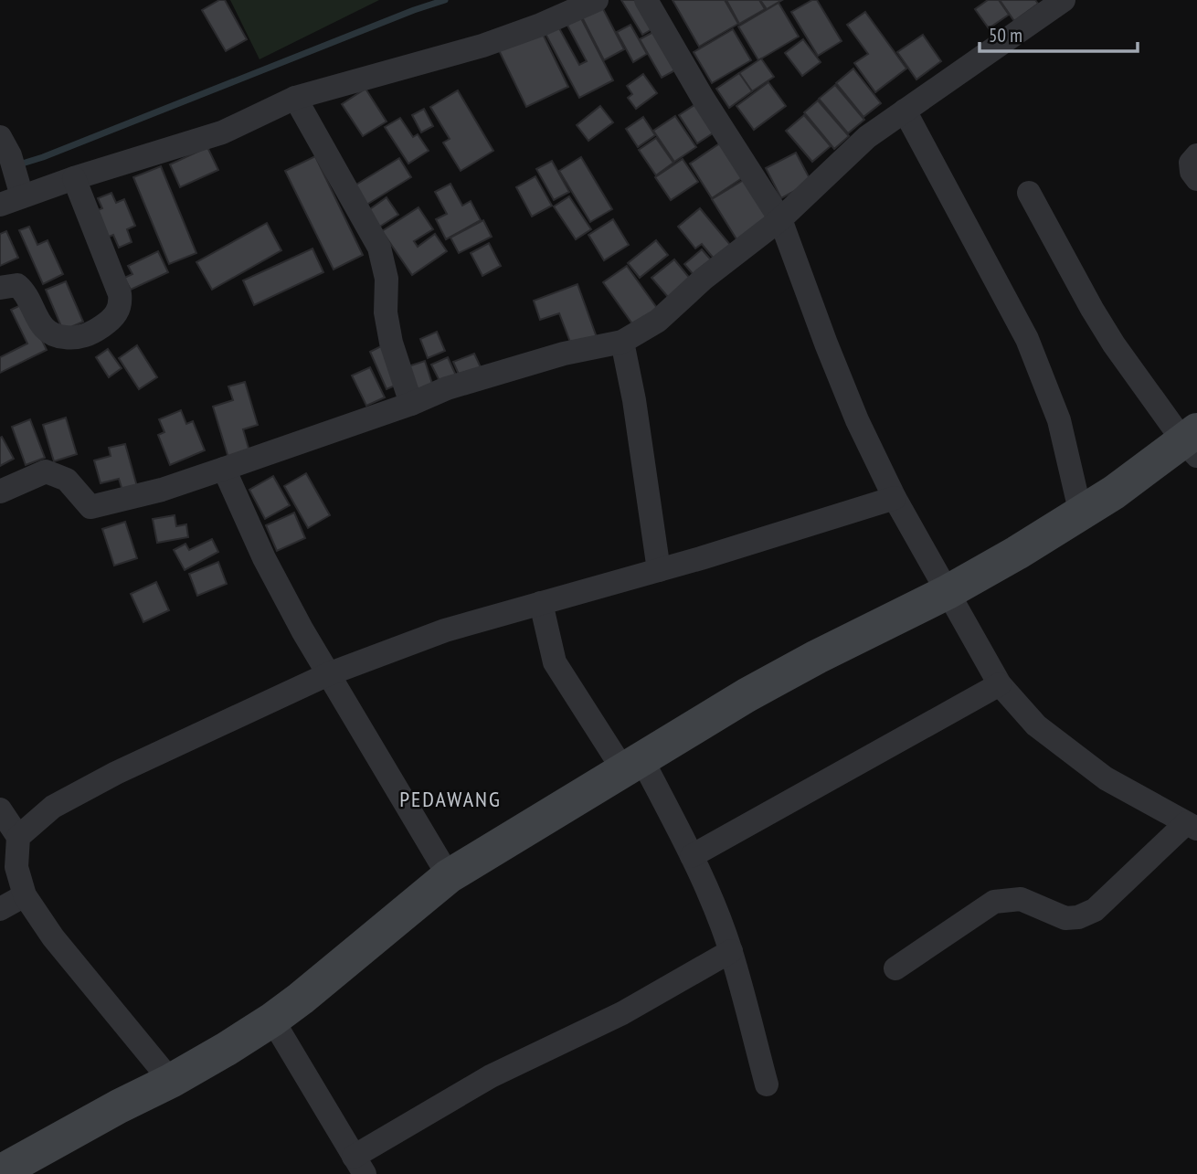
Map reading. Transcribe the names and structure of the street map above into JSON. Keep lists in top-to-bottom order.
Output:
{
  "districts": ["PEDAWANG"],
  "scale_bar": "50 m"
}
